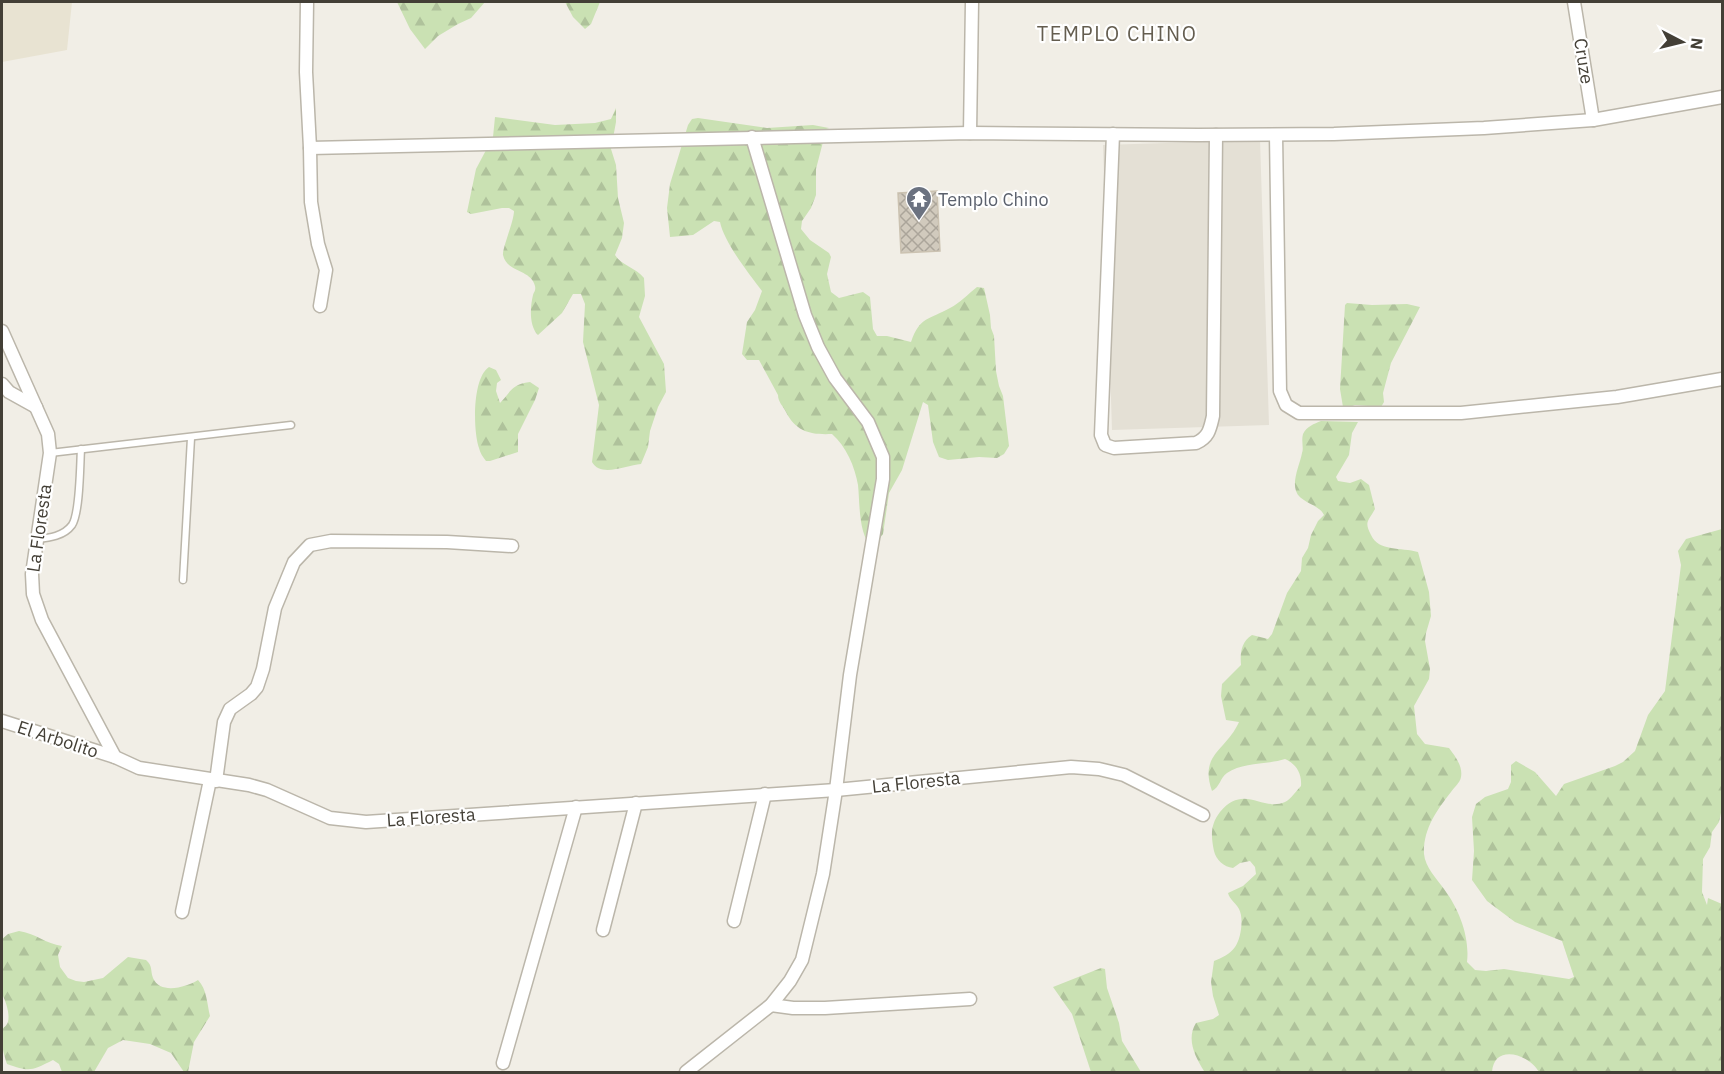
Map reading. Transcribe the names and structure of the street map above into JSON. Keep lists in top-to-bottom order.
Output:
{
  "streets": {
    "street": ["Cruze", "La Floresta", "El Arbolito"]
  },
  "crossings": [
    ["La Floresta", "El Arbolito"]
  ],
  "districts": ["TEMPLO CHINO"],
  "places": {
    "temple": ["Templo Chino"]
  },
  "north": "right"
}
